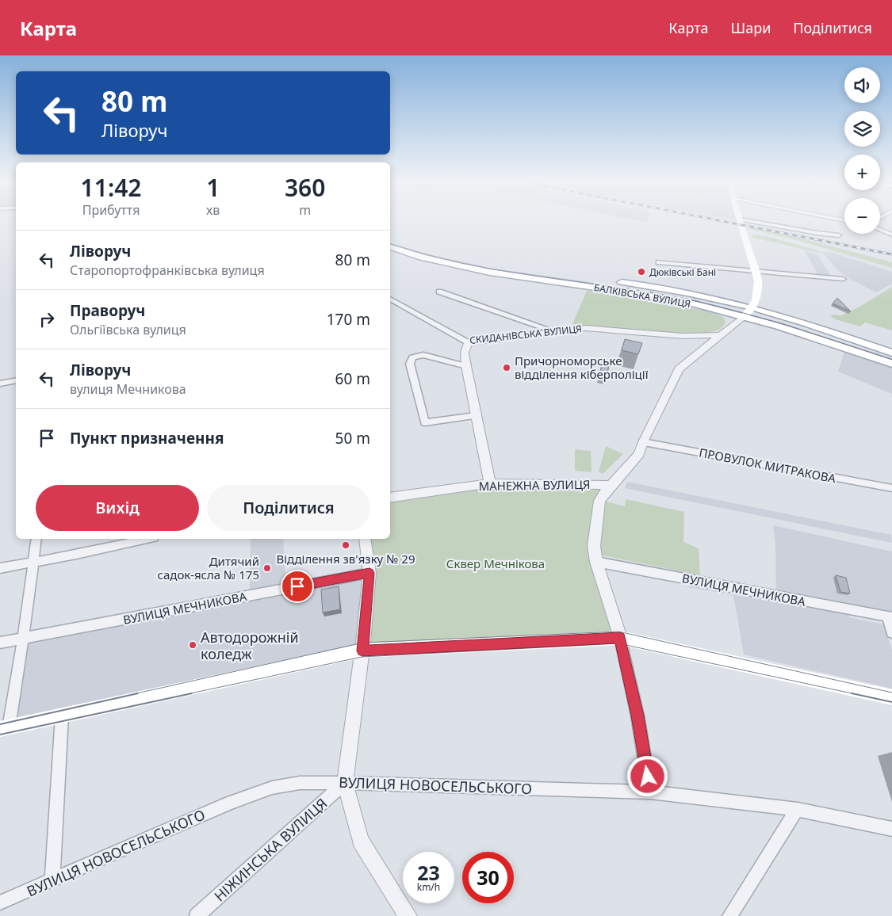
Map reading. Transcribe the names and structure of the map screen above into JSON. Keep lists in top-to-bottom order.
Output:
{
  "streets": {
    "main road": ["БАЛКІВСЬКА ВУЛИЦЯ"],
    "street": [
      "СКИДАНІВСЬКА ВУЛИЦЯ",
      "ПРОВУЛОК МИТРАКОВА",
      "МАНЕЖНА ВУЛИЦЯ",
      "ВУЛИЦЯ МЕЧНИКОВА",
      "ВУЛИЦЯ НОВОСЕЛЬСЬКОГО",
      "НІЖИНСЬКА ВУЛИЦЯ"
    ]
  },
  "crossings": [
    ["ВУЛИЦЯ НОВОСЕЛЬСЬКОГО", "НІЖИНСЬКА ВУЛИЦЯ"]
  ],
  "parks": ["Сквер Мечнікова"],
  "places": [
    "Дюківські Бані",
    "Причорноморське відділення кіберполіції",
    "Відділення зв'язку № 29",
    "Дитячий садок-ясла № 175",
    "Автодорожній коледж"
  ],
  "page": {
    "header": "Карта",
    "nav": ["Карта", "Шари", "Поділитися"],
    "map_buttons": ["+", "−"],
    "turn": ["80 m", "Ліворуч"],
    "eta": [
      "11:42",
      "Прибуття",
      "1",
      "хв",
      "360",
      "m"
    ],
    "list": [
      {
        "name": "Ліворуч",
        "note": "Старопортофранківська вулиця",
        "value": "80 m"
      },
      {
        "name": "Праворуч",
        "note": "Ольгіївська вулиця",
        "value": "170 m"
      },
      {
        "name": "Ліворуч",
        "note": "вулиця Мечникова",
        "value": "60 m"
      },
      {
        "name": "Пункт призначення",
        "value": "50 m"
      }
    ],
    "buttons": ["Вихід", "Поділитися"],
    "speed": "23 km/h",
    "limit": "30"
  }
}
